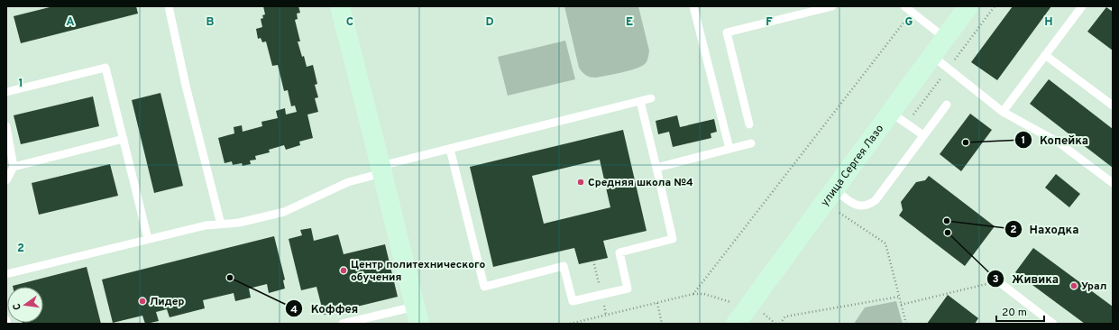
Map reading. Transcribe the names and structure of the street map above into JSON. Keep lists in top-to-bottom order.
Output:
{
  "streets": {
    "street": ["улица Сергея Лазо"]
  },
  "places": [
    "Копейка",
    "Средняя школа №4",
    "Находка",
    "Живика",
    "Центр политехнического обучения",
    "Коффея",
    "Урал",
    "Лидер"
  ],
  "scale_bar": "20 m",
  "north": "left",
  "grid": {
    "columns": [
      "A",
      "B",
      "C",
      "D",
      "E",
      "F",
      "G",
      "H"
    ],
    "rows": ["1", "2"]
  }
}
